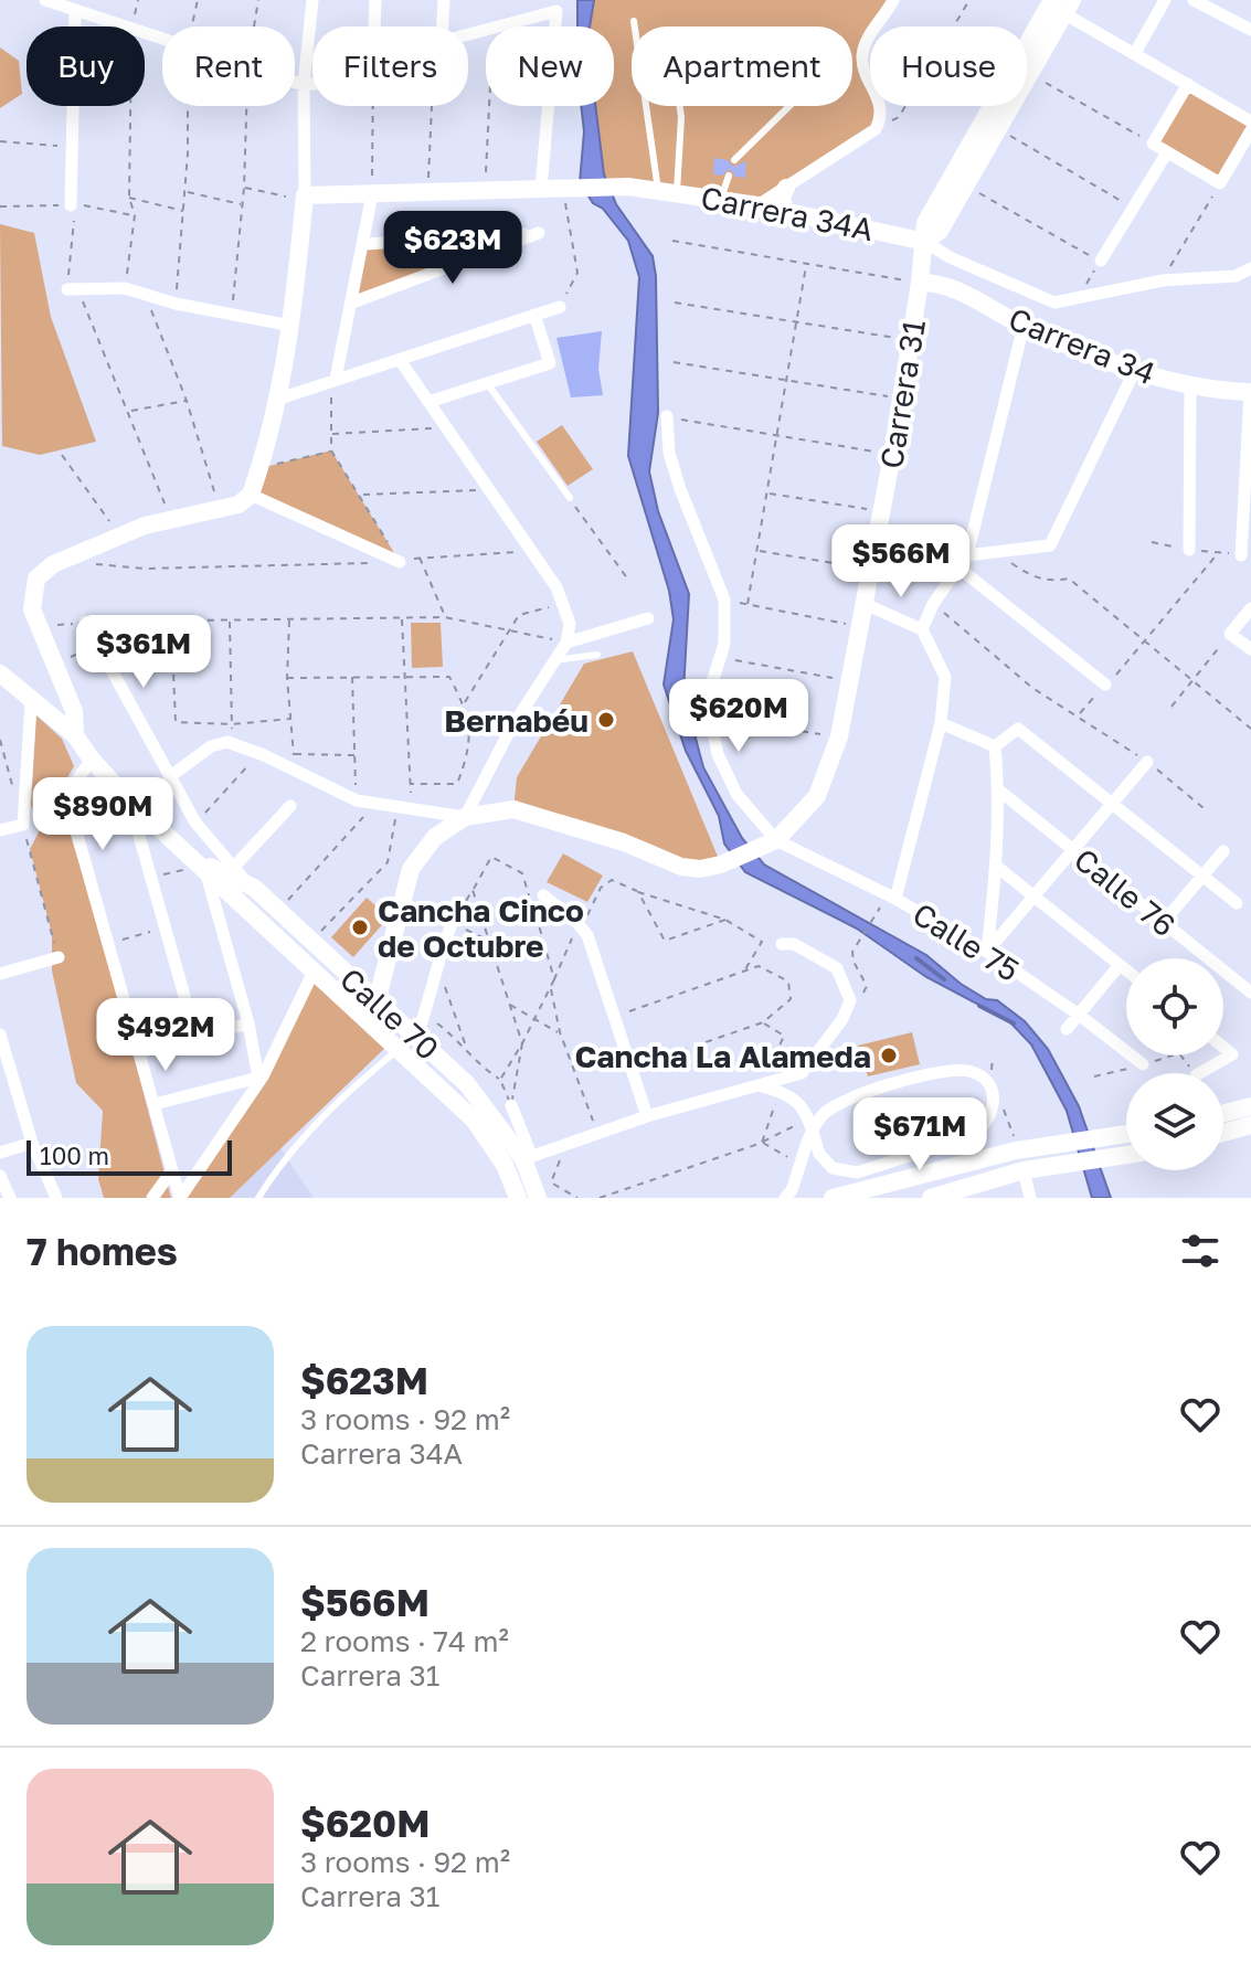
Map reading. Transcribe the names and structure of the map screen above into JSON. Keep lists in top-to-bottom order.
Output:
{
  "streets": {
    "main road": [
      "Carrera 34A",
      "Carrera 34",
      "Carrera 31",
      "Calle 70"
    ],
    "street": ["Calle 76", "Calle 75"]
  },
  "crossings": [
    ["Carrera 34A", "Carrera 31"],
    ["Carrera 34", "Carrera 31"],
    ["Carrera 31", "Calle 75"],
    ["Carrera 31", "Calle 70"]
  ],
  "places": ["Bernabéu", "Cancha Cinco de Octubre", "Cancha La Alameda"],
  "scale_bar": "100 m",
  "page": {
    "chip": [
      "Buy",
      "Rent",
      "Filters",
      "New",
      "Apartment",
      "House"
    ],
    "price": [
      "$623M",
      "$566M",
      "$361M",
      "$620M",
      "$890M",
      "$492M",
      "$671M"
    ],
    "scale": "100 m",
    "heading": "7 homes",
    "list": [
      {
        "name": "$623M",
        "note": "3 rooms · 92 m² · Carrera 34A"
      },
      {
        "name": "$566M",
        "note": "2 rooms · 74 m² · Carrera 31"
      },
      {
        "name": "$620M",
        "note": "3 rooms · 92 m² · Carrera 31"
      }
    ]
  }
}
